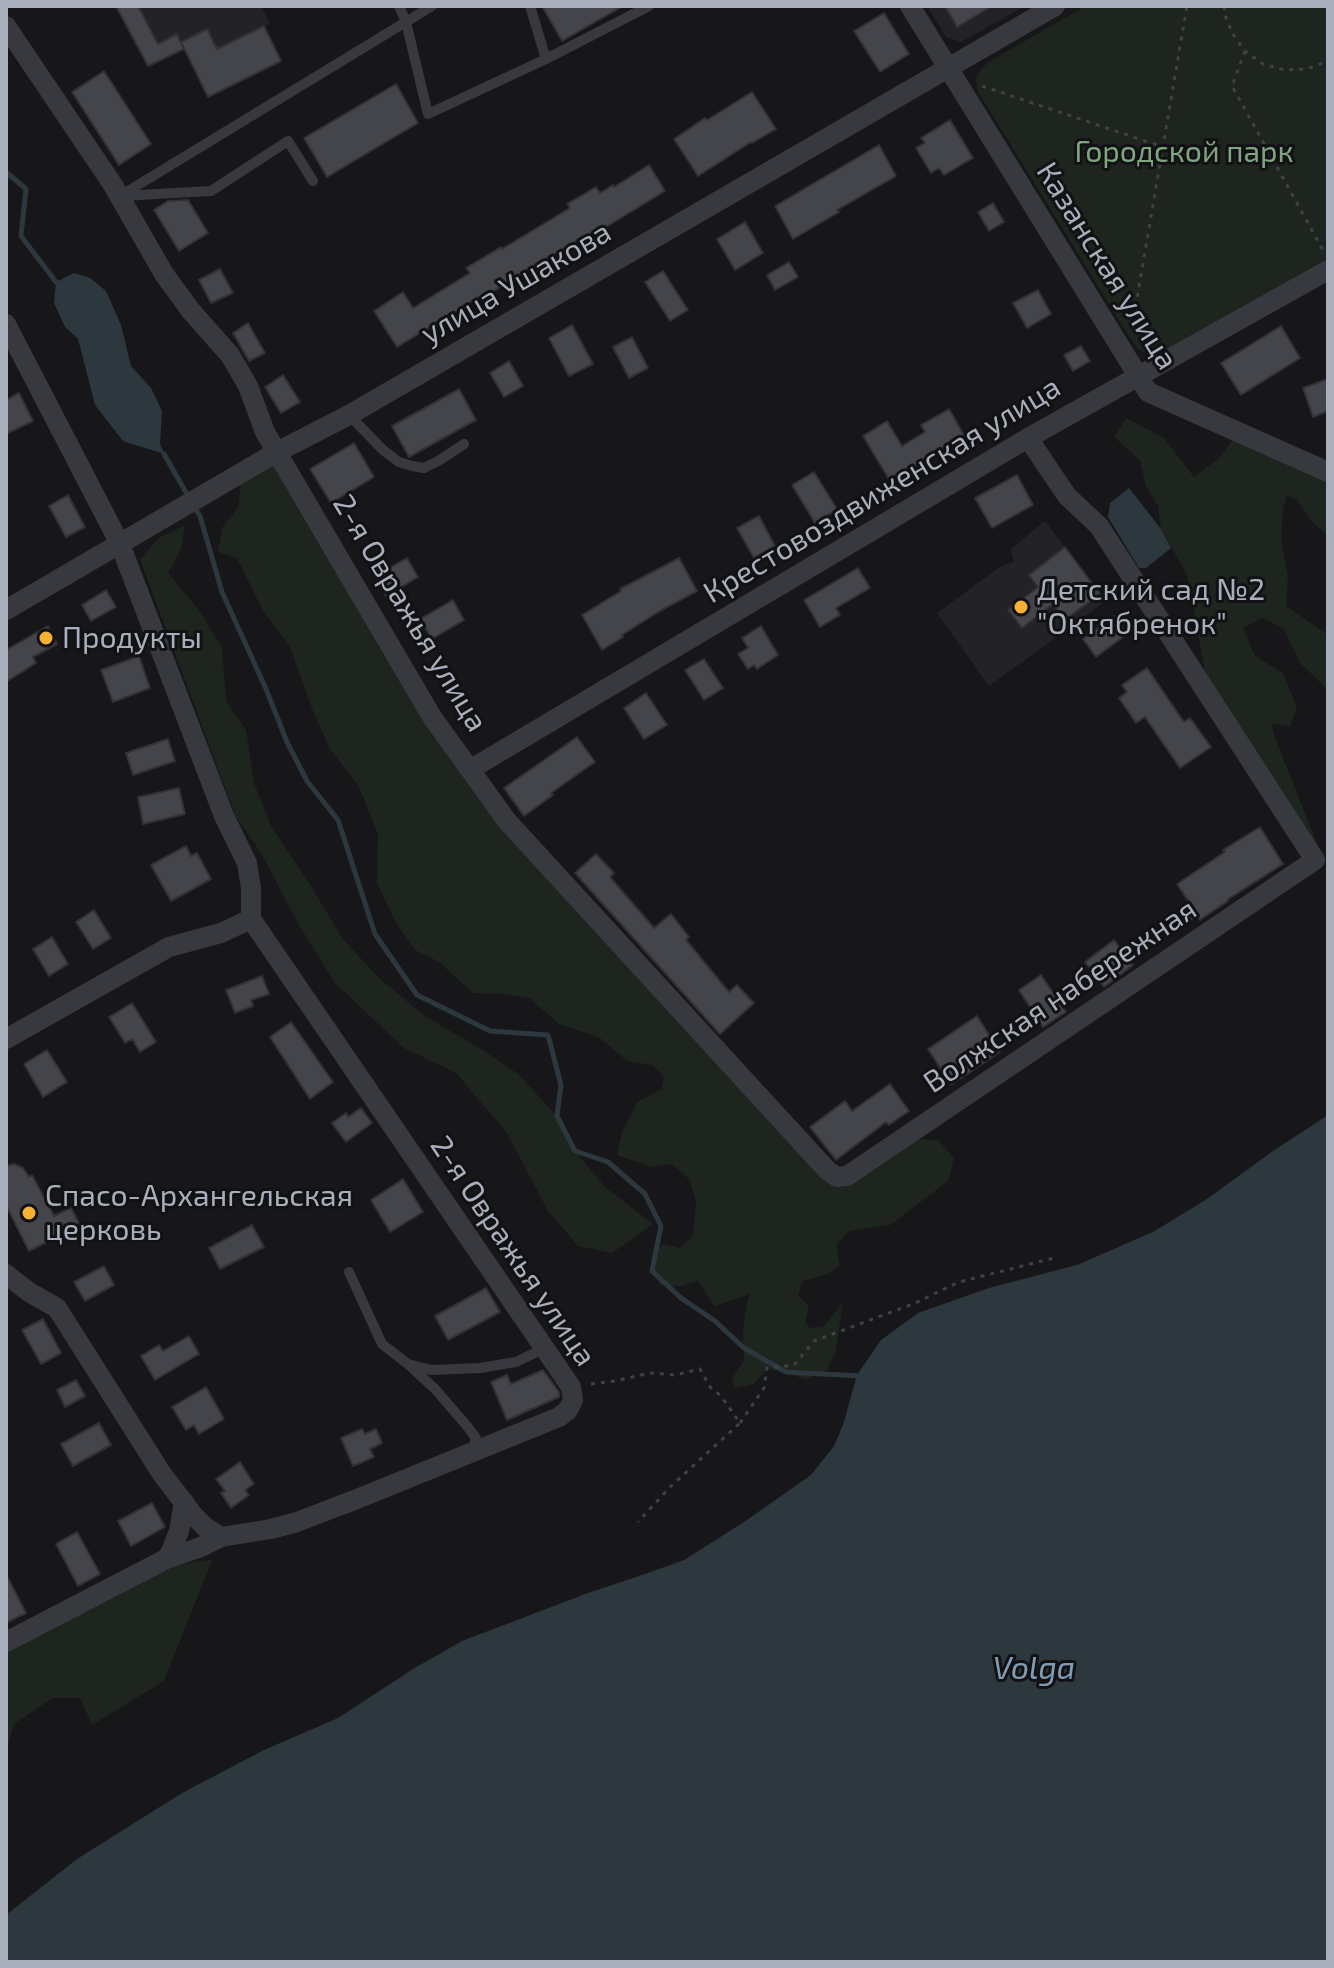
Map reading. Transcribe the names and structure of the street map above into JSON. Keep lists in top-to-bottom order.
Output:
{
  "streets": {
    "street": [
      "Казанская улица",
      "улица Ушакова",
      "Крестовоздвиженская улица",
      "2-я Овражья улица",
      "Волжская набережная"
    ]
  },
  "crossings": [
    ["Казанская улица", "улица Ушакова"],
    ["Казанская улица", "Крестовоздвиженская улица"],
    ["улица Ушакова", "2-я Овражья улица"],
    ["Крестовоздвиженская улица", "2-я Овражья улица"],
    ["Крестовоздвиженская улица", "Волжская набережная"],
    ["2-я Овражья улица", "Волжская набережная"]
  ],
  "water": ["Volga"],
  "parks": ["Городской парк"],
  "places": ["Детский сад №2 \"Октябренок\"", "Продукты", "Спасо-Архангельская церковь"]
}
